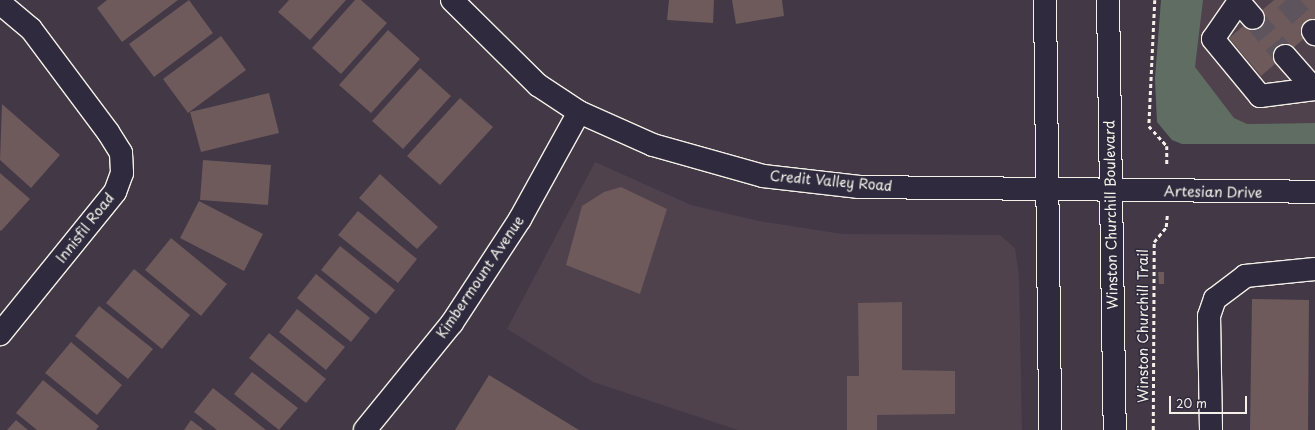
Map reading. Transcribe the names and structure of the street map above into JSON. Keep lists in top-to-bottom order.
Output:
{
  "streets": {
    "street": [
      "Credit Valley Road",
      "Artesian Drive",
      "Winston Churchill Boulevard",
      "Innisfil Road",
      "Kimbermount Avenue"
    ],
    "path": ["Winston Churchill Trail"]
  },
  "crossings": [
    ["Credit Valley Road", "Artesian Drive"],
    ["Credit Valley Road", "Winston Churchill Boulevard"],
    ["Credit Valley Road", "Kimbermount Avenue"],
    ["Artesian Drive", "Winston Churchill Boulevard"]
  ],
  "scale_bar": "20 m"
}
